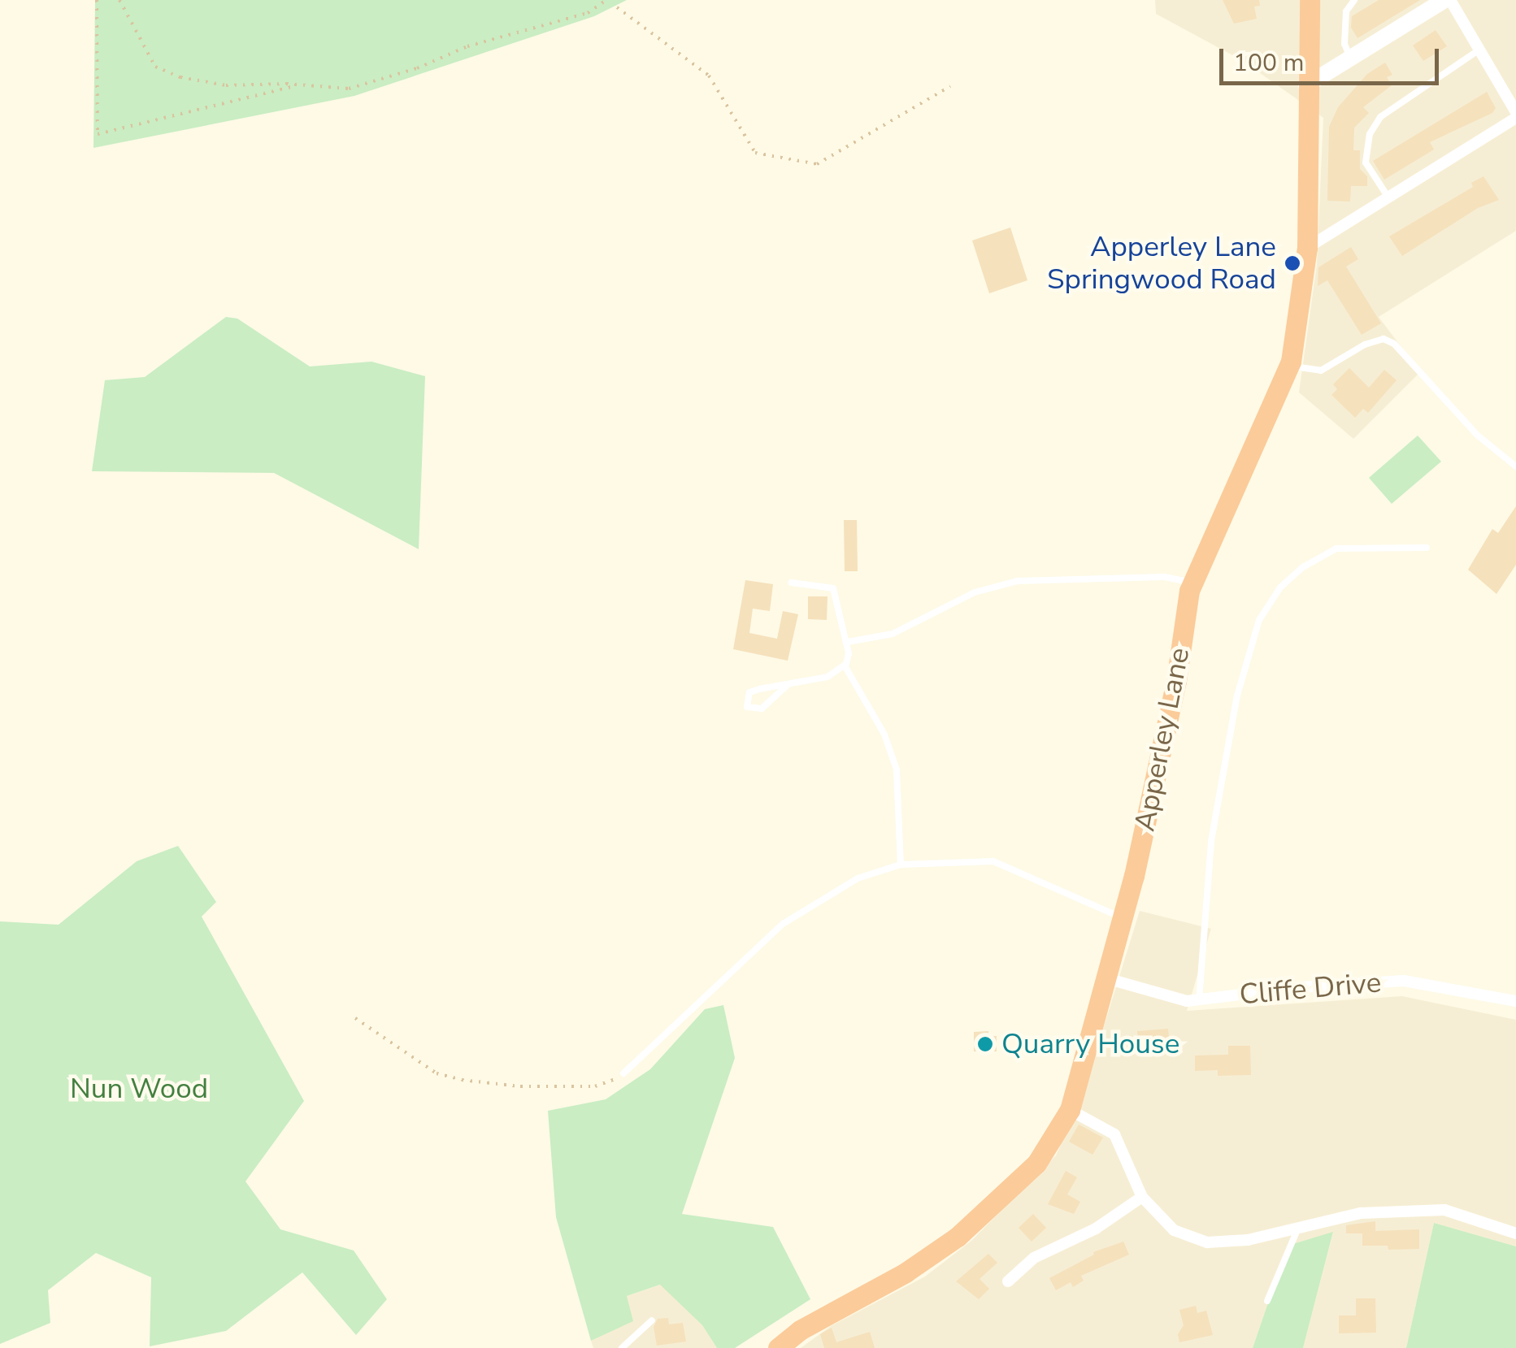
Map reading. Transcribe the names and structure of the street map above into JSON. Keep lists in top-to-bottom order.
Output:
{
  "streets": {
    "highway": ["Apperley Lane"],
    "street": ["Cliffe Drive"]
  },
  "crossings": [
    ["Apperley Lane", "Cliffe Drive"]
  ],
  "parks": ["Nun Wood"],
  "places": ["Apperley Lane Springwood Road", "Quarry House"],
  "scale_bar": "100 m"
}
